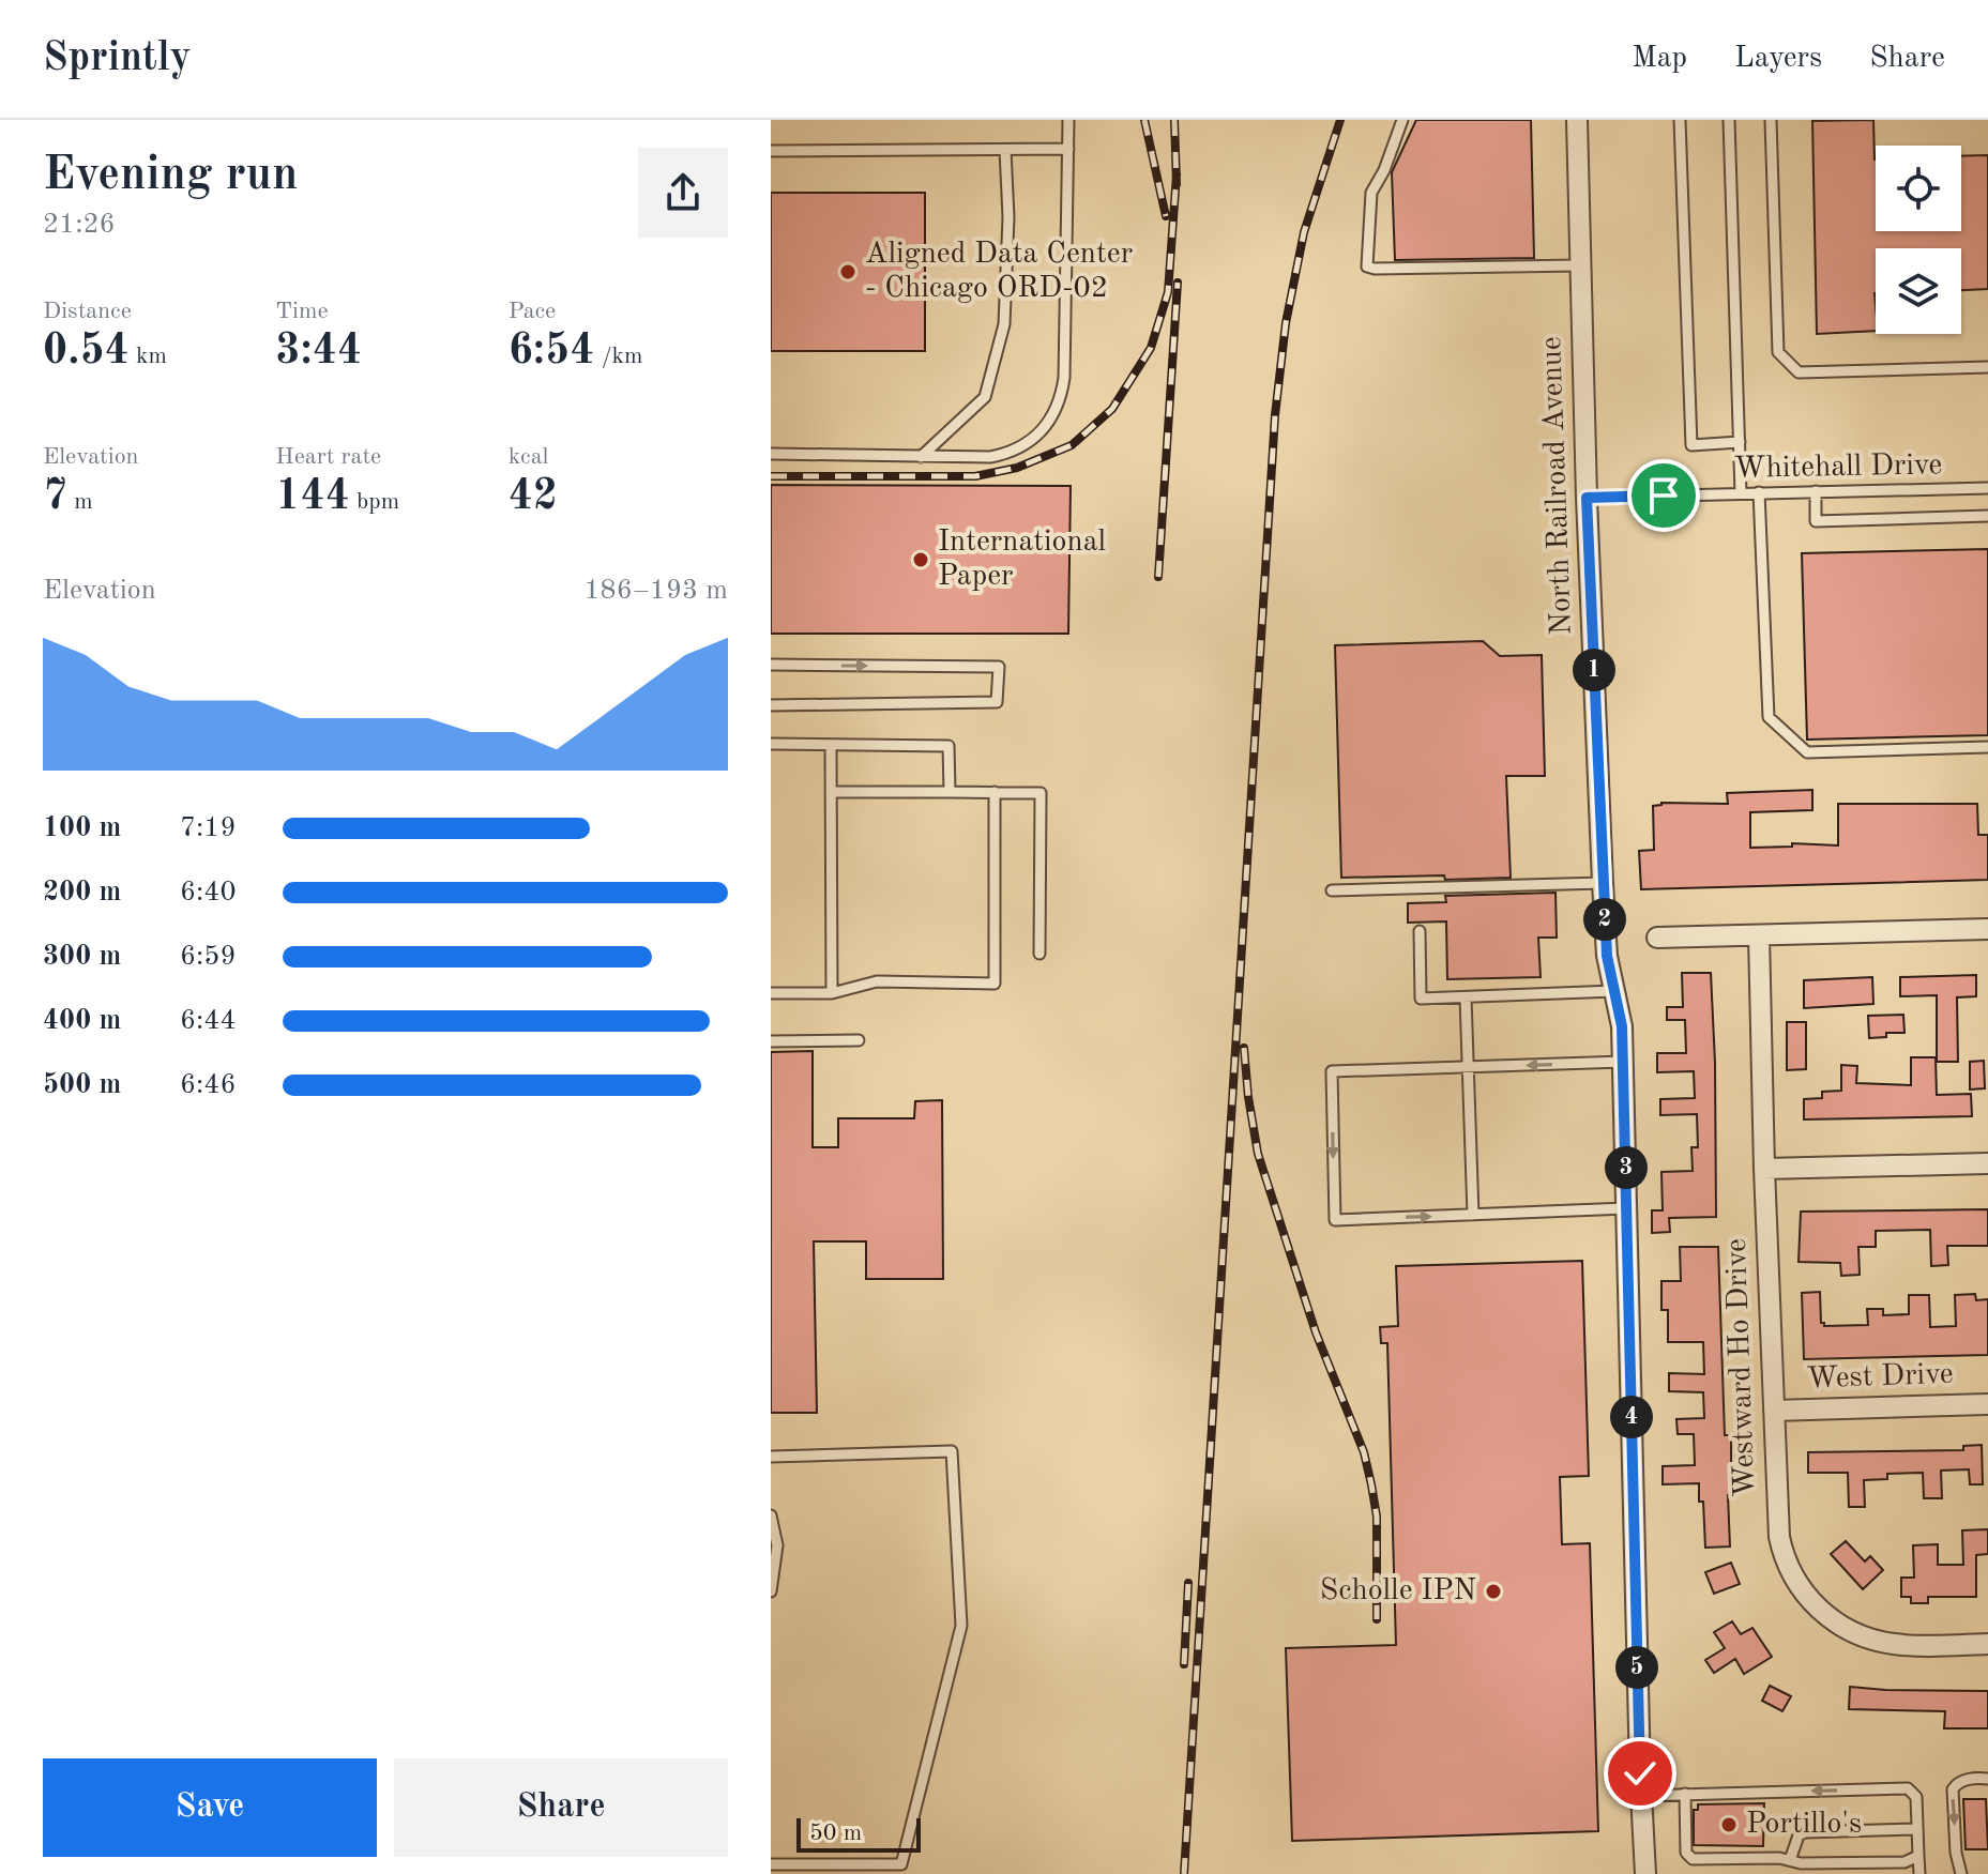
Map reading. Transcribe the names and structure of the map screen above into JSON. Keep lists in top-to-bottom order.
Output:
{
  "streets": {
    "street": ["North Railroad Avenue", "Westward Ho Drive", "West Drive"],
    "lane": ["Whitehall Drive"]
  },
  "crossings": [
    ["Whitehall Drive", "North Railroad Avenue"],
    ["Westward Ho Drive", "West Drive"]
  ],
  "places": [
    "Aligned Data Center - Chicago ORD-02",
    "International Paper",
    "Scholle IPN",
    "Portillo's"
  ],
  "scale_bar": "50 m",
  "page": {
    "header": "Sprintly",
    "nav": ["Map", "Layers", "Share"],
    "heading": ["Evening run", "21:26"],
    "stats": [
      ["Distance", "0.54 km"],
      ["Time", "3:44"],
      ["Pace", "6:54 /km"],
      ["Elevation", "7 m"],
      ["Heart rate", "144 bpm"],
      ["kcal", "42"]
    ],
    "chart": ["Elevation", "186–193 m"],
    "pins": [
      "1",
      "2",
      "3",
      "4",
      "5"
    ],
    "list": [
      {
        "name": "100 m",
        "note": "7:19"
      },
      {
        "name": "200 m",
        "note": "6:40"
      },
      {
        "name": "300 m",
        "note": "6:59"
      },
      {
        "name": "400 m",
        "note": "6:44"
      },
      {
        "name": "500 m",
        "note": "6:46"
      }
    ],
    "buttons": ["Save", "Share"],
    "scale": "50 m"
  }
}
